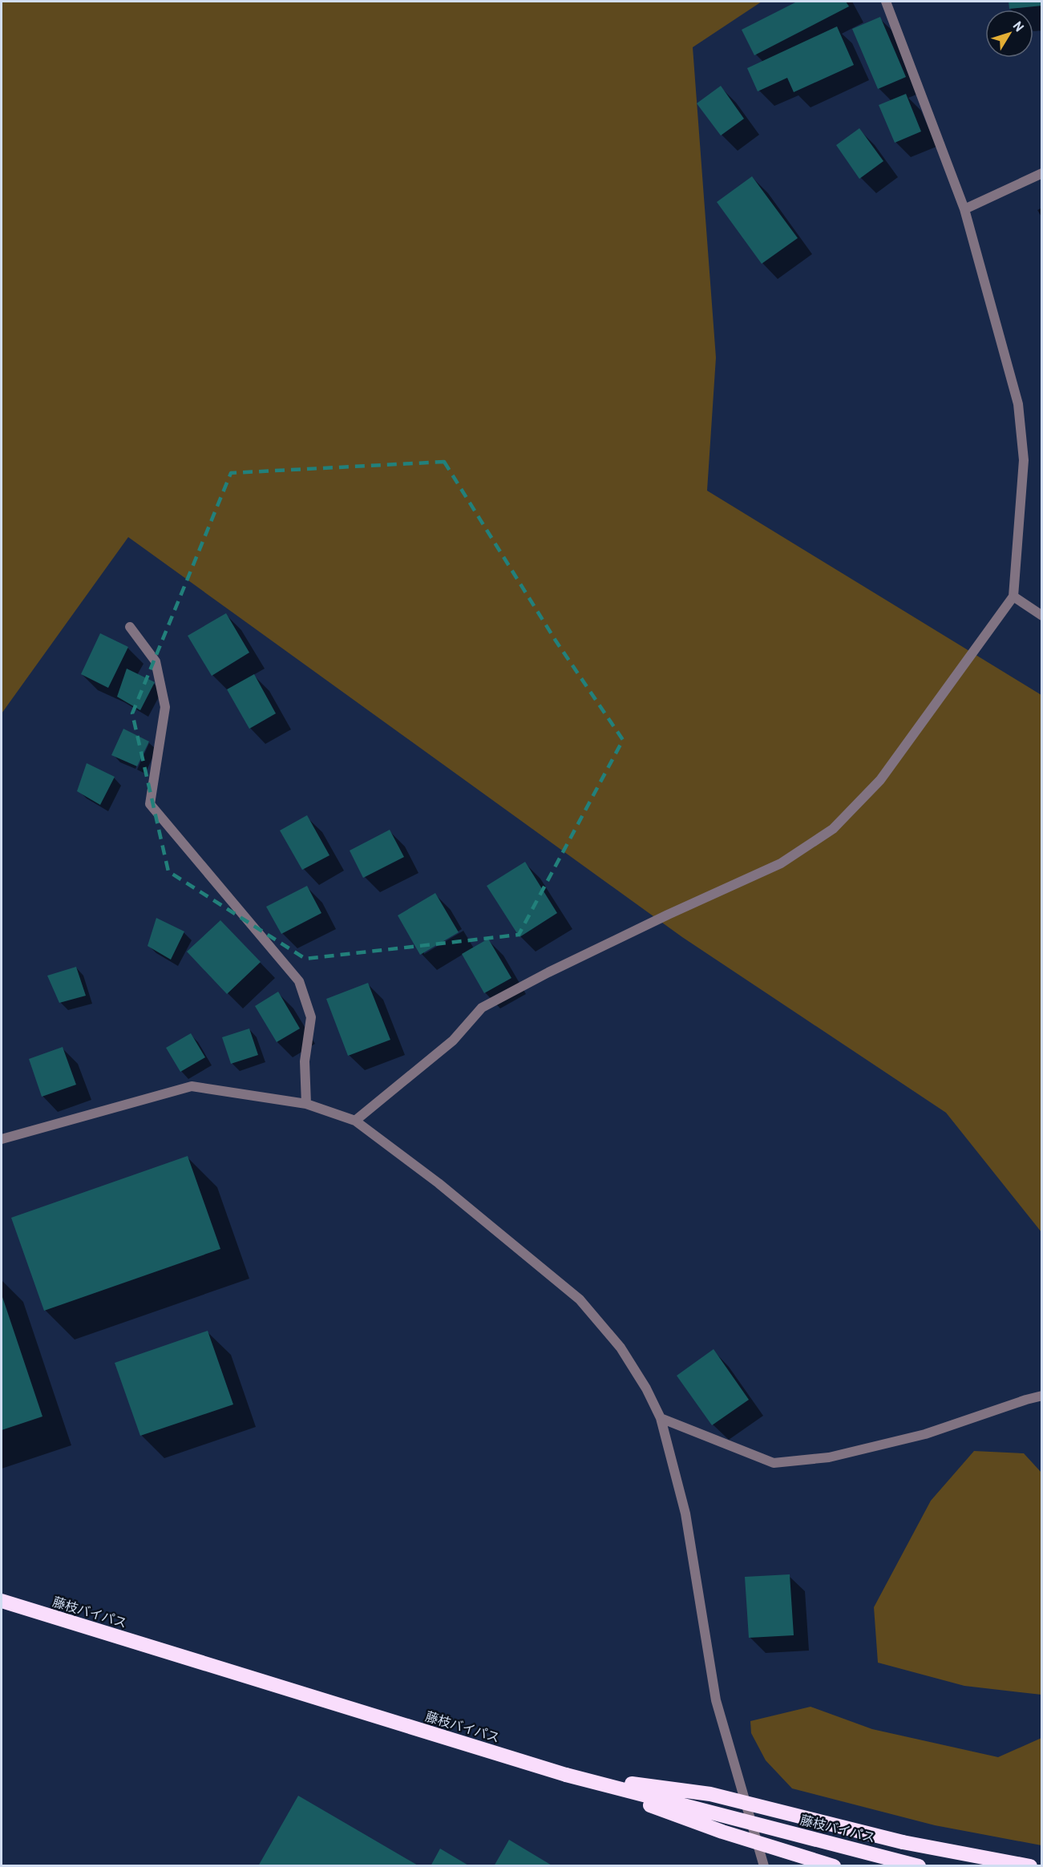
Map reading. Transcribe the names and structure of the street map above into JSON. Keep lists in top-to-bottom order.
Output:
{
  "streets": {
    "highway": ["藤枝バイパス"]
  },
  "north": "top right"
}
